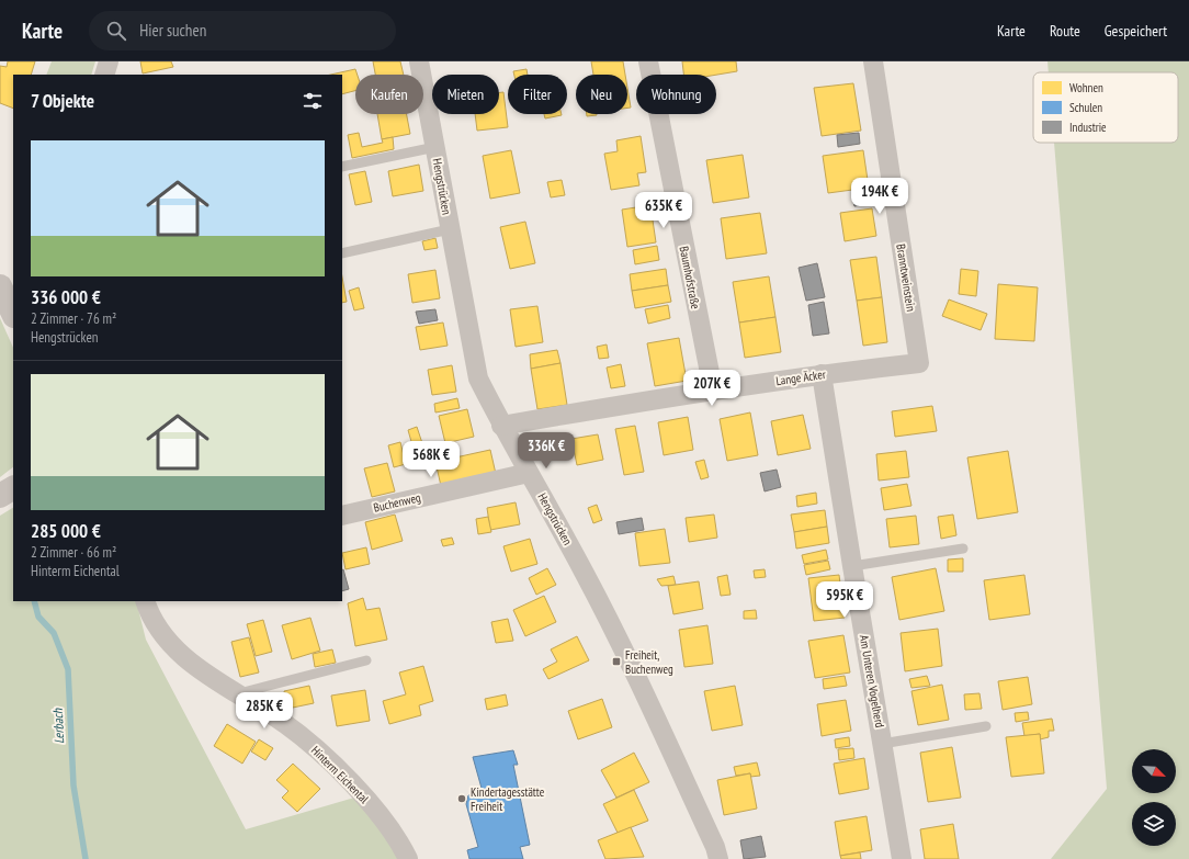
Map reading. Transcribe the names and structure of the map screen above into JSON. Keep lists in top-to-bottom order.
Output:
{
  "streets": {
    "street": [
      "Hengstrücken",
      "Baumhofstraße",
      "Branntweinstein",
      "Lange Äcker",
      "Buchenweg",
      "Am Unteren Vogelherd",
      "Hinterm Eichental"
    ]
  },
  "crossings": [
    ["Hengstrücken", "Lange Äcker"],
    ["Hengstrücken", "Buchenweg"],
    ["Baumhofstraße", "Lange Äcker"],
    ["Branntweinstein", "Lange Äcker"],
    ["Lange Äcker", "Am Unteren Vogelherd"]
  ],
  "water": ["Lerbach"],
  "places": {
    "transit": ["Freiheit, Buchenweg"],
    "other": ["Kindertagesstätte Freiheit"]
  },
  "legend": ["Wohnen", "Schulen", "Industrie"],
  "north": "bottom right",
  "page": {
    "header": "Karte",
    "search": "Hier suchen",
    "nav": ["Karte", "Route", "Gespeichert"],
    "chip": [
      "Kaufen",
      "Mieten",
      "Filter",
      "Neu",
      "Wohnung"
    ],
    "heading": "7 Objekte",
    "list": [
      {
        "name": "336 000 €",
        "note": "2 Zimmer · 76 m² · Hengstrücken"
      },
      {
        "name": "285 000 €",
        "note": "2 Zimmer · 66 m² · Hinterm Eichental"
      }
    ],
    "price": [
      "194K €",
      "635K €",
      "207K €",
      "336K €",
      "568K €",
      "595K €",
      "285K €"
    ]
  }
}
